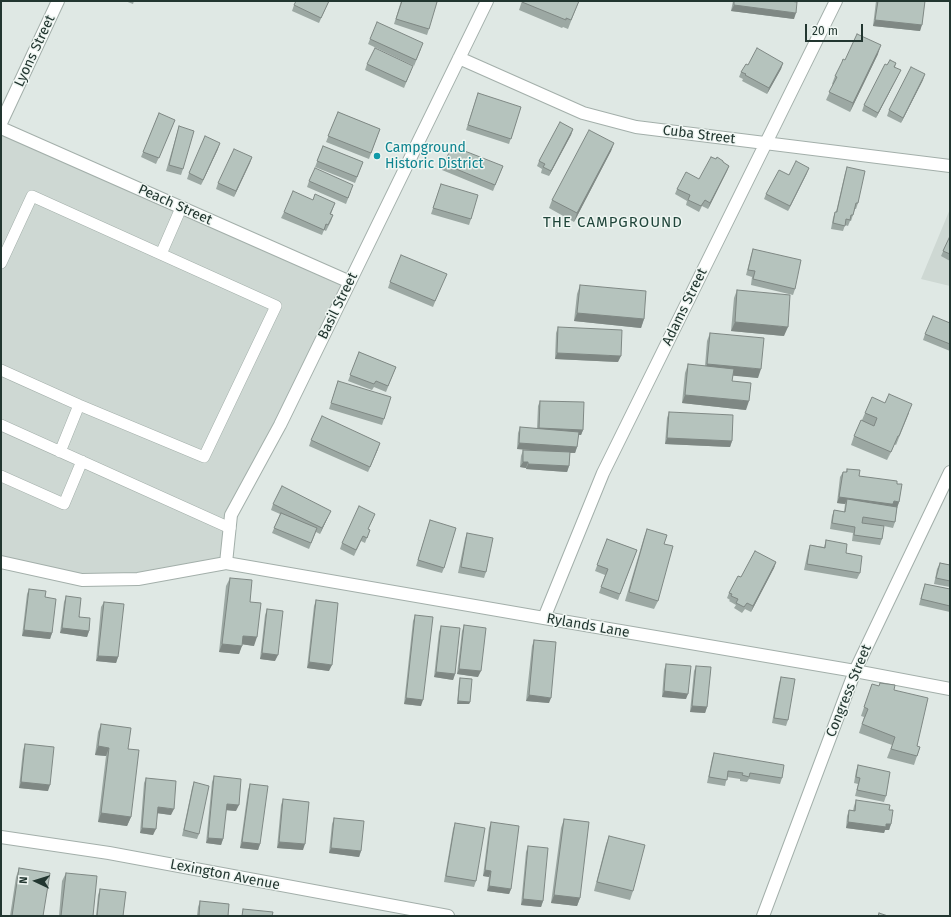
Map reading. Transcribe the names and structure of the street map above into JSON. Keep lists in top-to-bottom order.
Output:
{
  "streets": {
    "street": [
      "Lyons Street",
      "Cuba Street",
      "Peach Street",
      "Basil Street",
      "Adams Street",
      "Rylands Lane",
      "Congress Street",
      "Lexington Avenue"
    ]
  },
  "crossings": [
    ["Cuba Street", "Basil Street"],
    ["Cuba Street", "Adams Street"],
    ["Peach Street", "Basil Street"],
    ["Basil Street", "Rylands Lane"],
    ["Adams Street", "Rylands Lane"],
    ["Rylands Lane", "Congress Street"]
  ],
  "districts": ["THE CAMPGROUND"],
  "places": ["Campground Historic District"],
  "scale_bar": "20 m",
  "north": "left"
}
